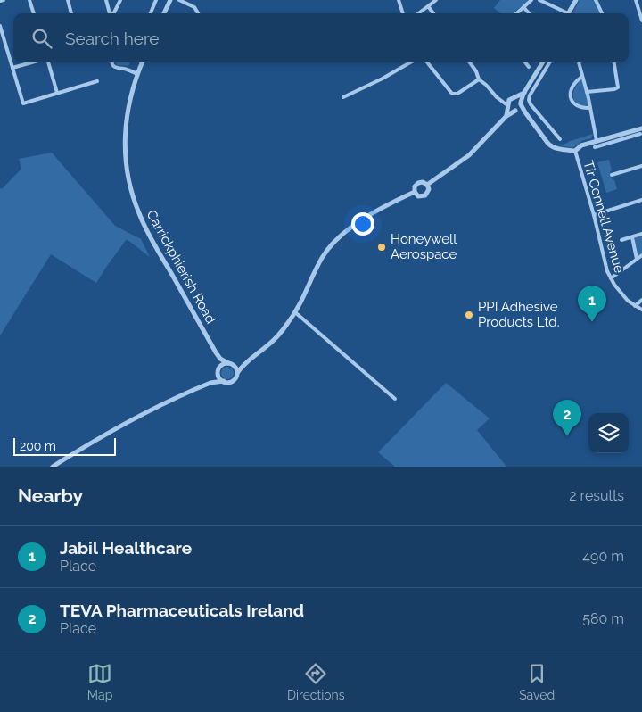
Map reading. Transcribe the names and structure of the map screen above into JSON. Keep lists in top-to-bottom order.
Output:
{
  "streets": {
    "street": ["Tir Connell Avenue", "Carrickphierish Road"]
  },
  "places": ["Honeywell Aerospace", "PPI Adhesive Products Ltd."],
  "scale_bar": "200 m",
  "page": {
    "search": "Search here",
    "pins": ["1", "2"],
    "scale": "200 m",
    "heading": ["Nearby", "2 results"],
    "list": [
      {
        "mark": "1",
        "name": "Jabil Healthcare",
        "note": "Place",
        "value": "490 m"
      },
      {
        "mark": "2",
        "name": "TEVA Pharmaceuticals Ireland",
        "note": "Place",
        "value": "580 m"
      }
    ],
    "nav": ["Map", "Directions", "Saved"]
  }
}
